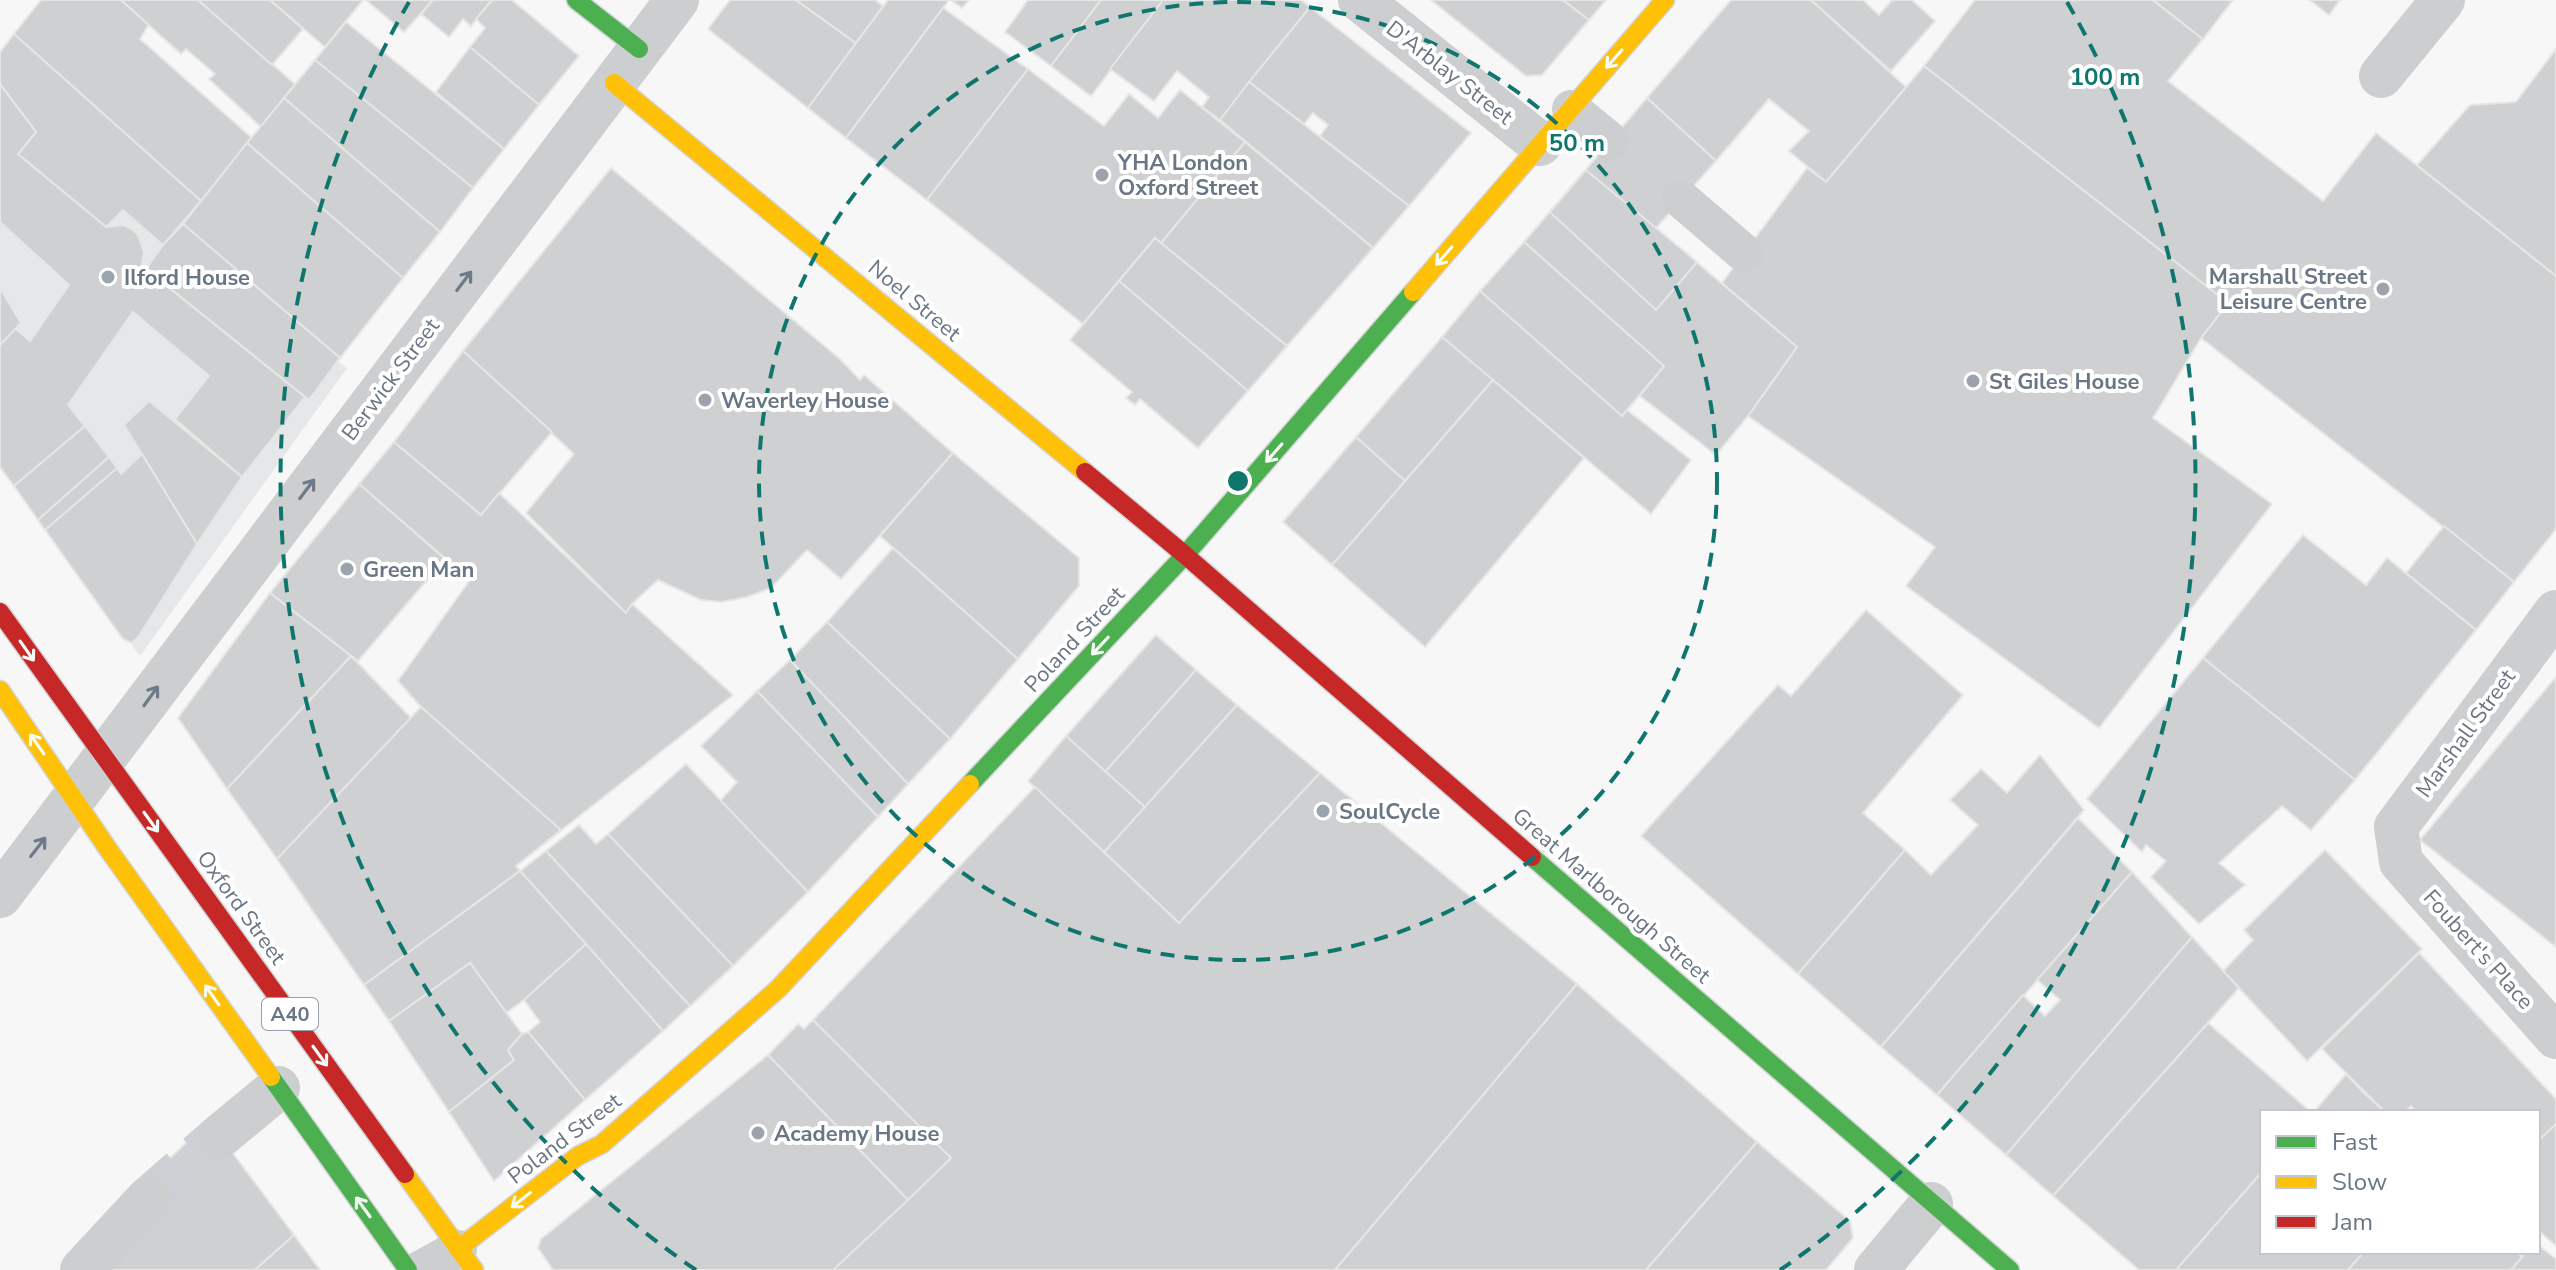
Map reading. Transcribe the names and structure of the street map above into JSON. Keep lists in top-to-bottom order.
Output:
{
  "streets": {
    "street": [
      "D'Arblay Street",
      "Noel Street",
      "Berwick Street",
      "Poland Street",
      "Marshall Street",
      "Great Marlborough Street",
      "Oxford Street",
      "Foubert's Place",
      "A40"
    ]
  },
  "crossings": [
    ["D'Arblay Street", "Poland Street"],
    ["Noel Street", "Berwick Street"],
    ["Noel Street", "Poland Street"],
    ["Noel Street", "Great Marlborough Street"],
    ["Berwick Street", "Oxford Street"],
    ["Berwick Street", "A40"],
    ["Poland Street", "Great Marlborough Street"],
    ["Poland Street", "Oxford Street"],
    ["Marshall Street", "Foubert's Place"]
  ],
  "one_way": ["Berwick Street", "Poland Street"],
  "places": [
    "YHA London Oxford Street",
    "Ilford House",
    "Marshall Street Leisure Centre",
    "St Giles House",
    "Waverley House",
    "Green Man",
    "SoulCycle",
    "Academy House"
  ],
  "legend": ["Fast", "Slow", "Jam"],
  "rings": ["100 m", "50 m"]
}
